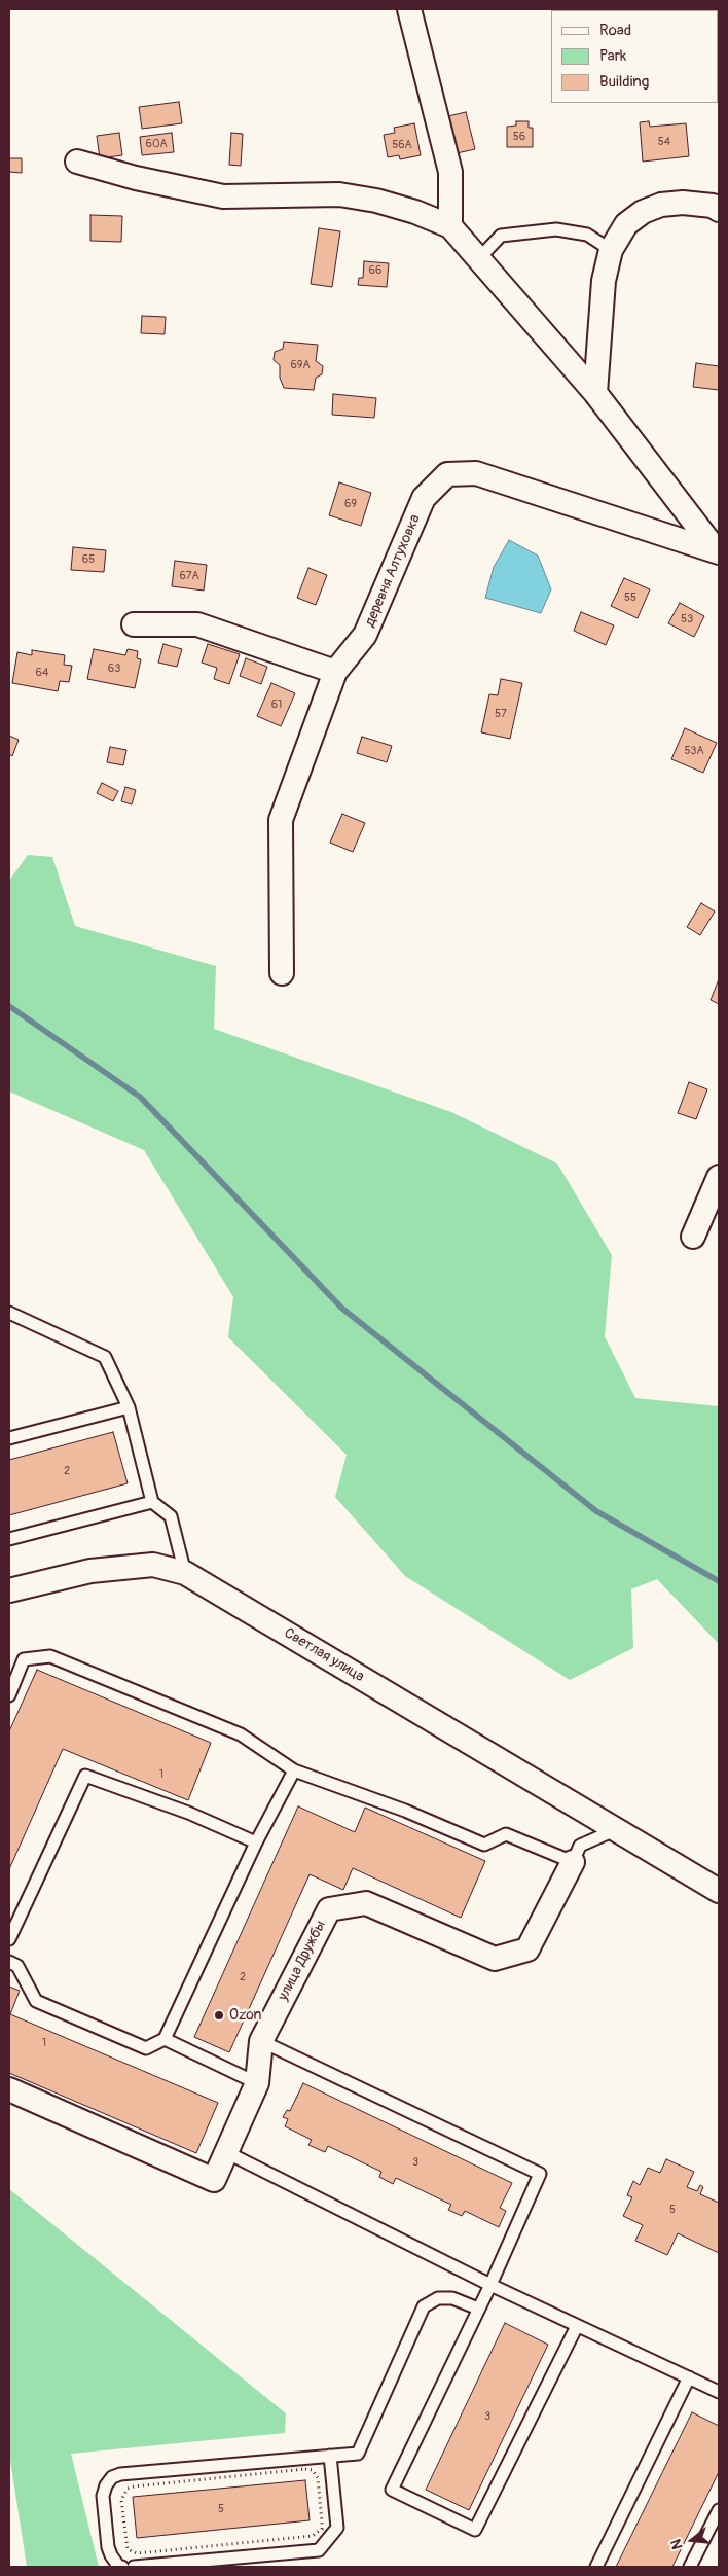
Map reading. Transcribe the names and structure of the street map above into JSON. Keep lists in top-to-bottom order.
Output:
{
  "streets": {
    "street": ["деревня Алтуховка", "Светлая улица", "улица Дружбы"]
  },
  "places": ["Ozon"],
  "house_numbers": [
    "56",
    "54",
    "60А",
    "56А",
    "66",
    "69А",
    "69",
    "65",
    "67А",
    "55",
    "53",
    "63",
    "64",
    "61",
    "57",
    "53А",
    "2",
    "1",
    "2",
    "1",
    "3",
    "5",
    "3",
    "5"
  ],
  "legend": ["Road", "Park", "Building"],
  "north": "left"
}
